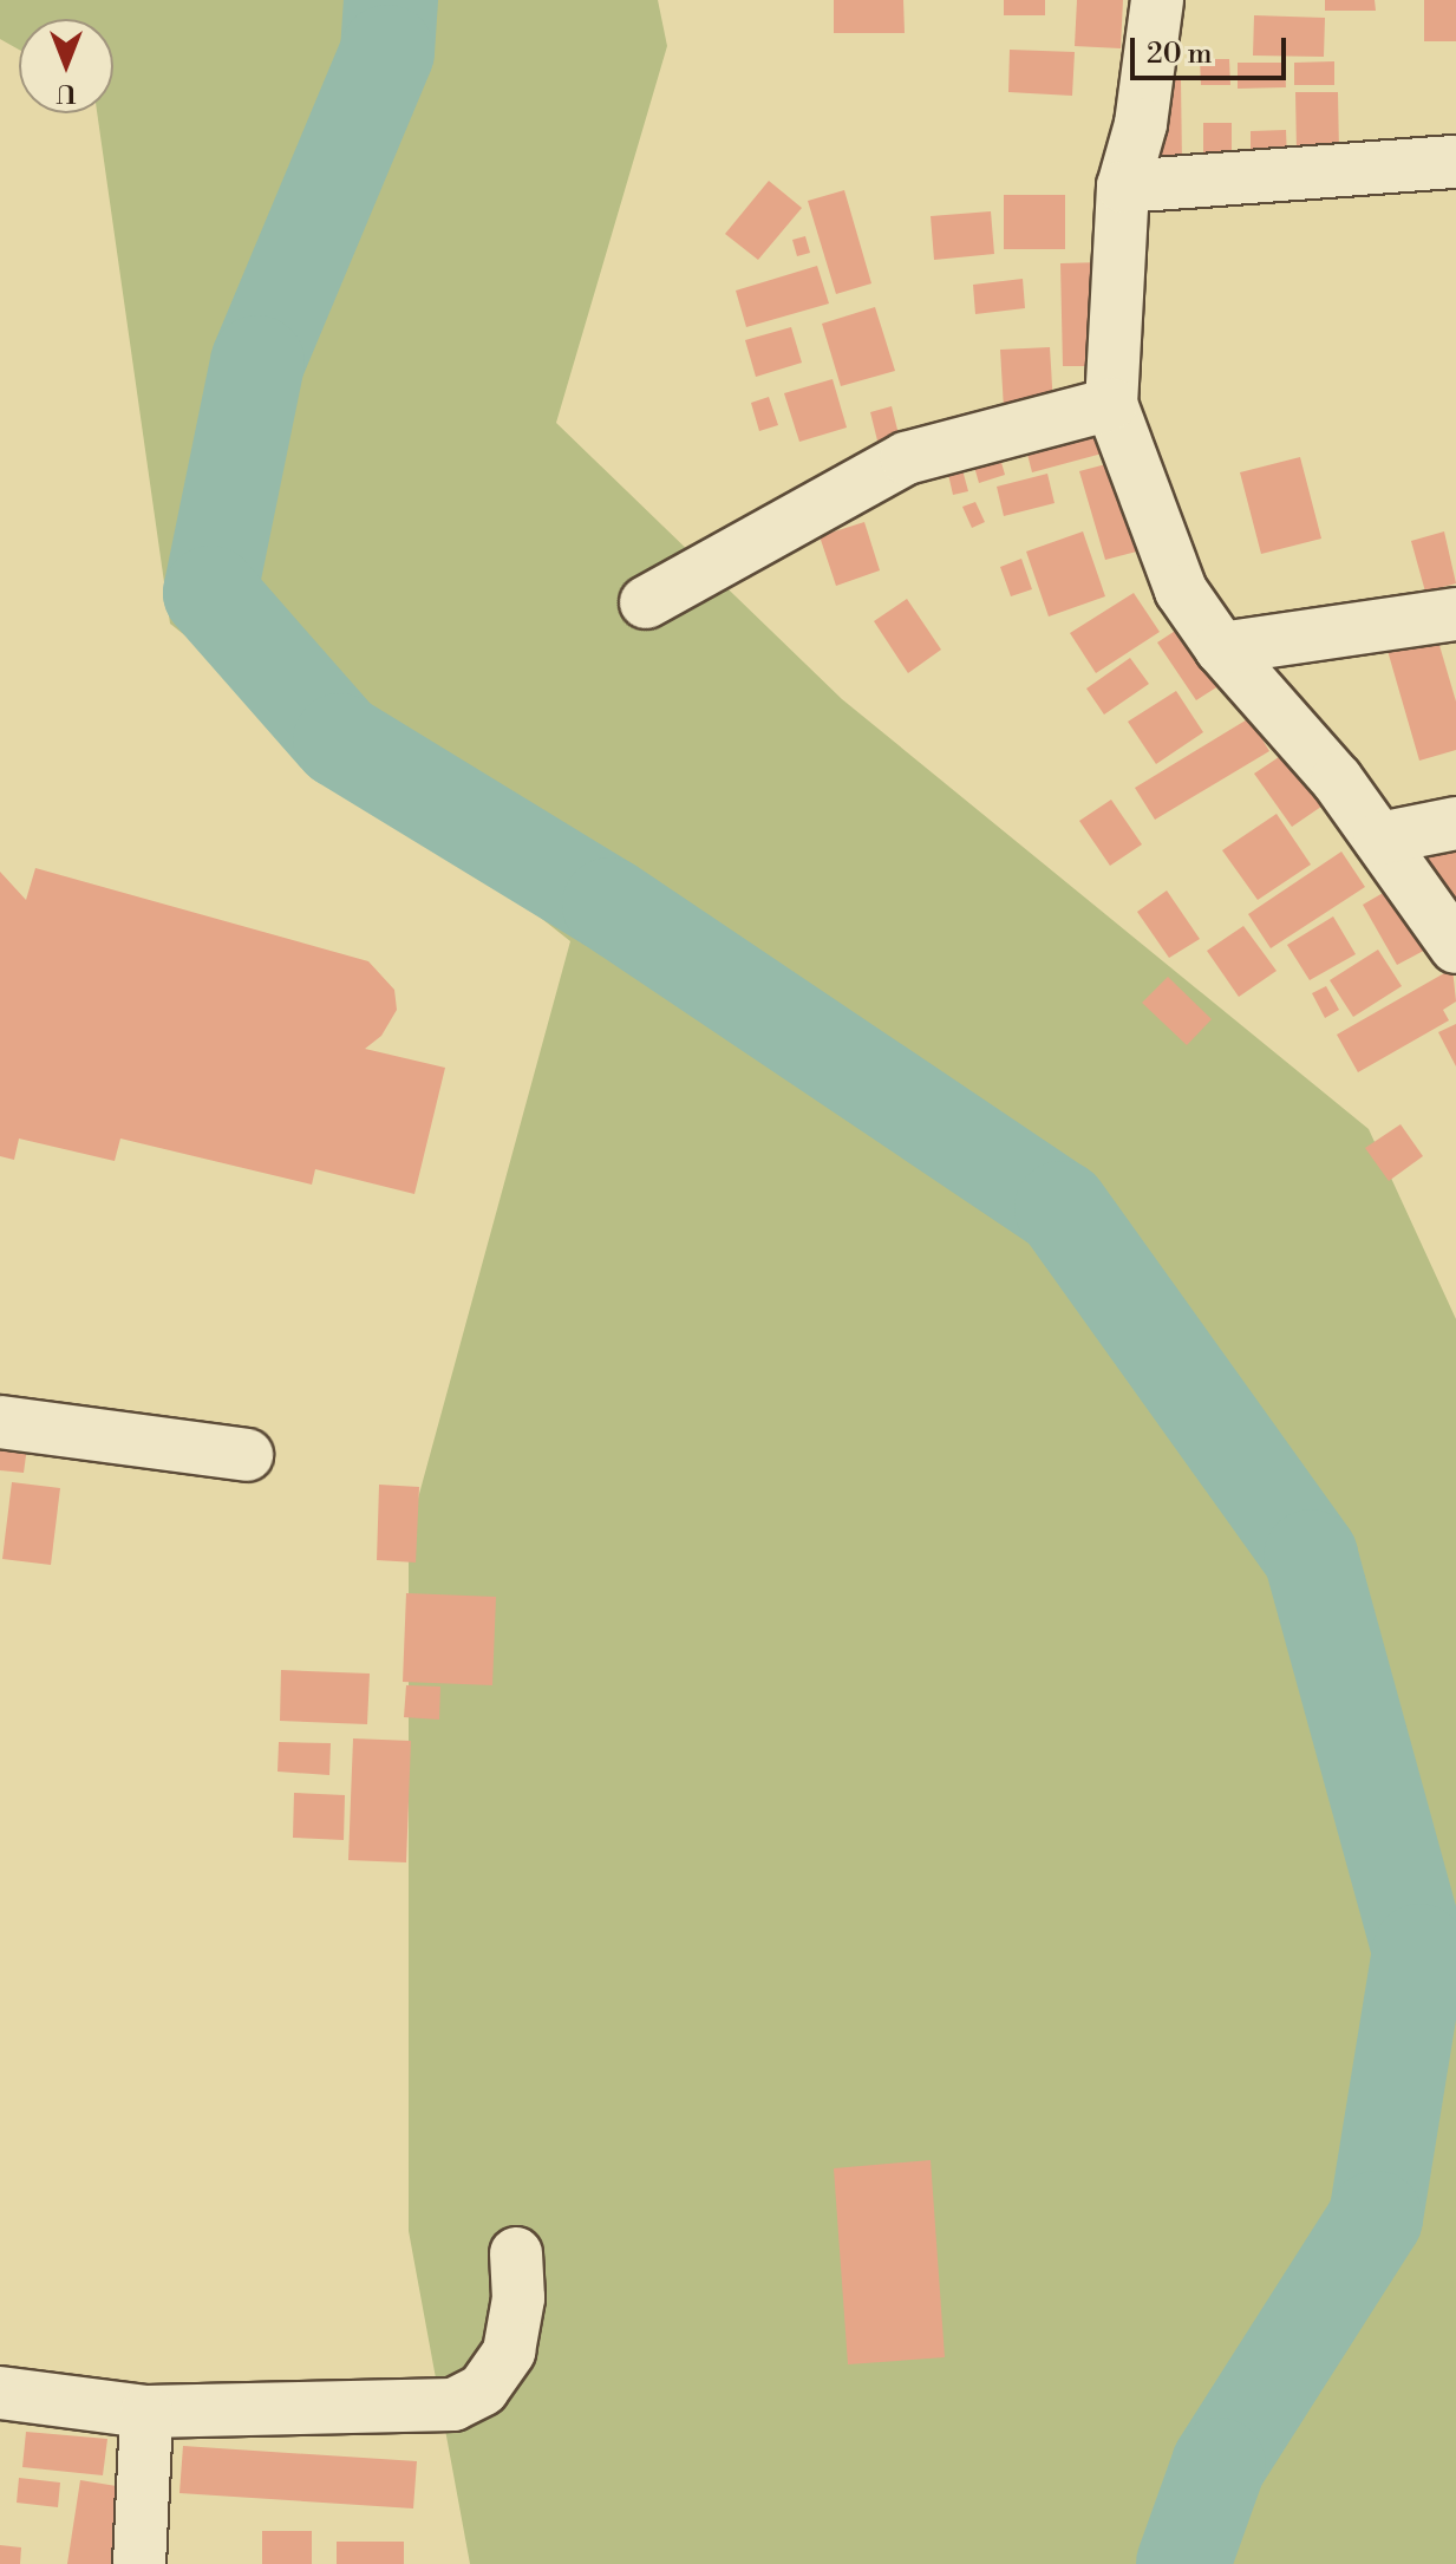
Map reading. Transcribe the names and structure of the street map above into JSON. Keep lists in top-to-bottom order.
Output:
{
  "scale_bar": "20 m",
  "north": "bottom"
}
